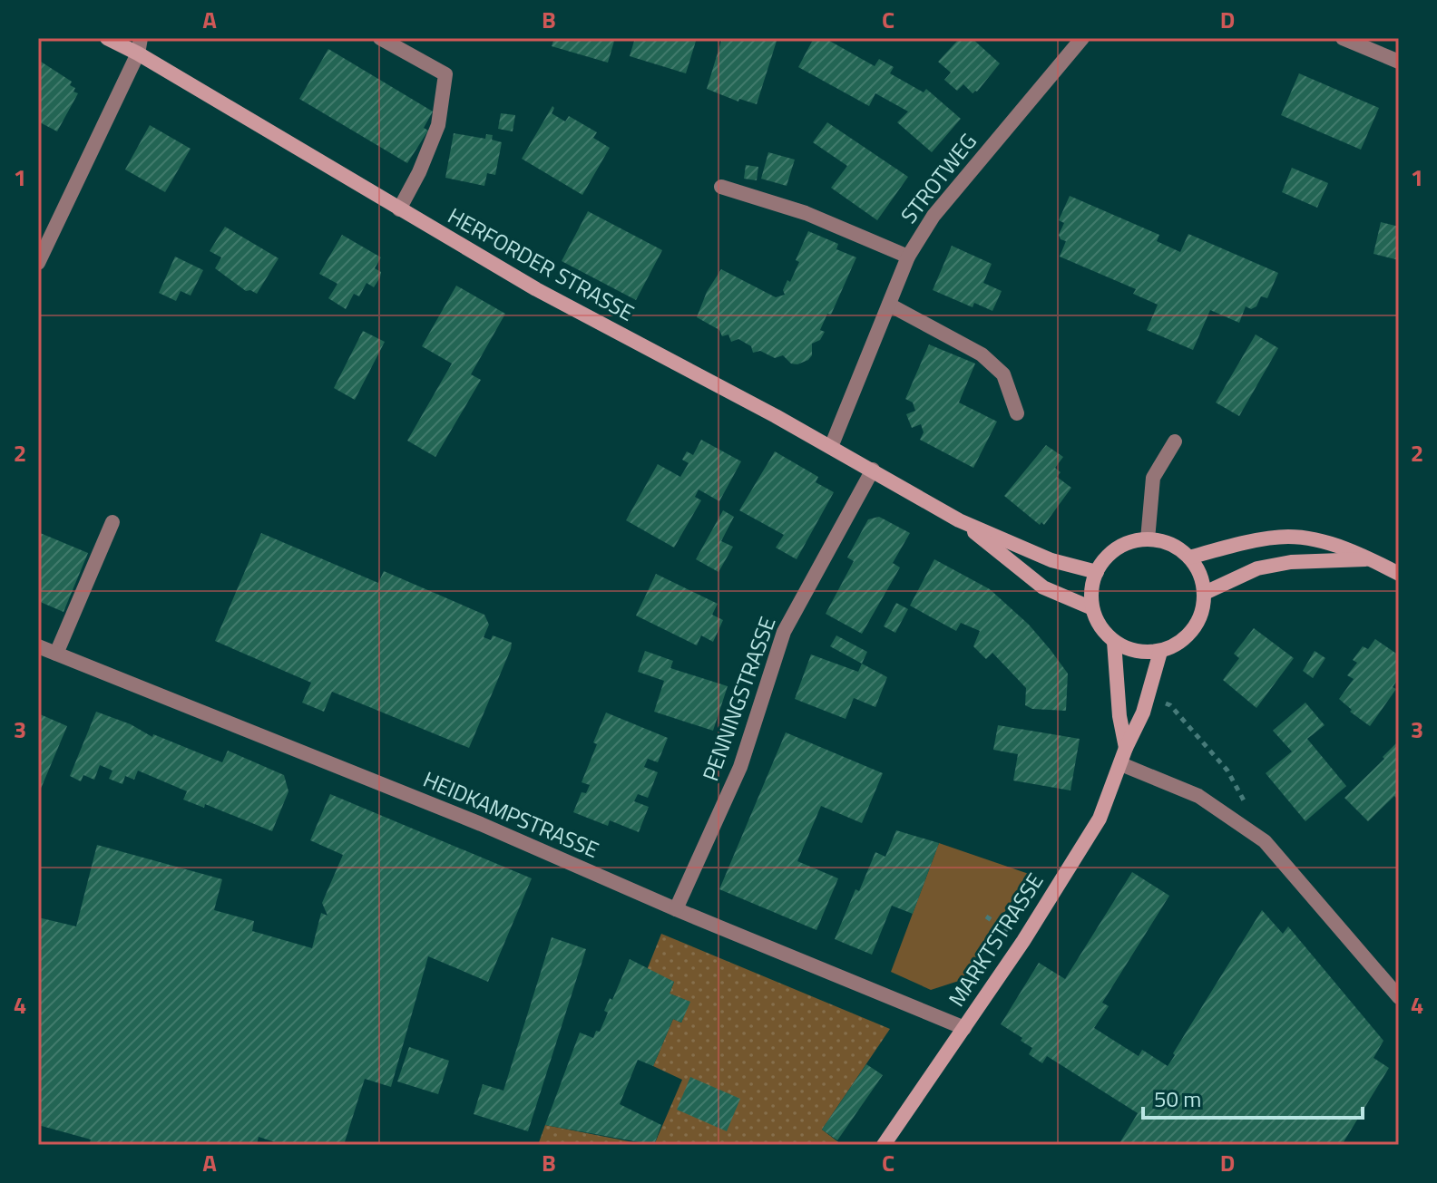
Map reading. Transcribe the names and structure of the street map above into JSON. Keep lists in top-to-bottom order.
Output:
{
  "streets": {
    "main road": ["HERFORDER STRASSE", "MARKTSTRASSE"],
    "street": ["STROTWEG", "PENNINGSTRASSE", "HEIDKAMPSTRASSE"]
  },
  "crossings": [
    ["STROTWEG", "HERFORDER STRASSE"],
    ["HERFORDER STRASSE", "PENNINGSTRASSE"],
    ["HERFORDER STRASSE", "MARKTSTRASSE"],
    ["PENNINGSTRASSE", "HEIDKAMPSTRASSE"],
    ["HEIDKAMPSTRASSE", "MARKTSTRASSE"]
  ],
  "scale_bar": "50 m",
  "grid": {
    "columns": [
      "A",
      "B",
      "C",
      "D"
    ],
    "rows": [
      "1",
      "2",
      "3",
      "4"
    ]
  }
}
